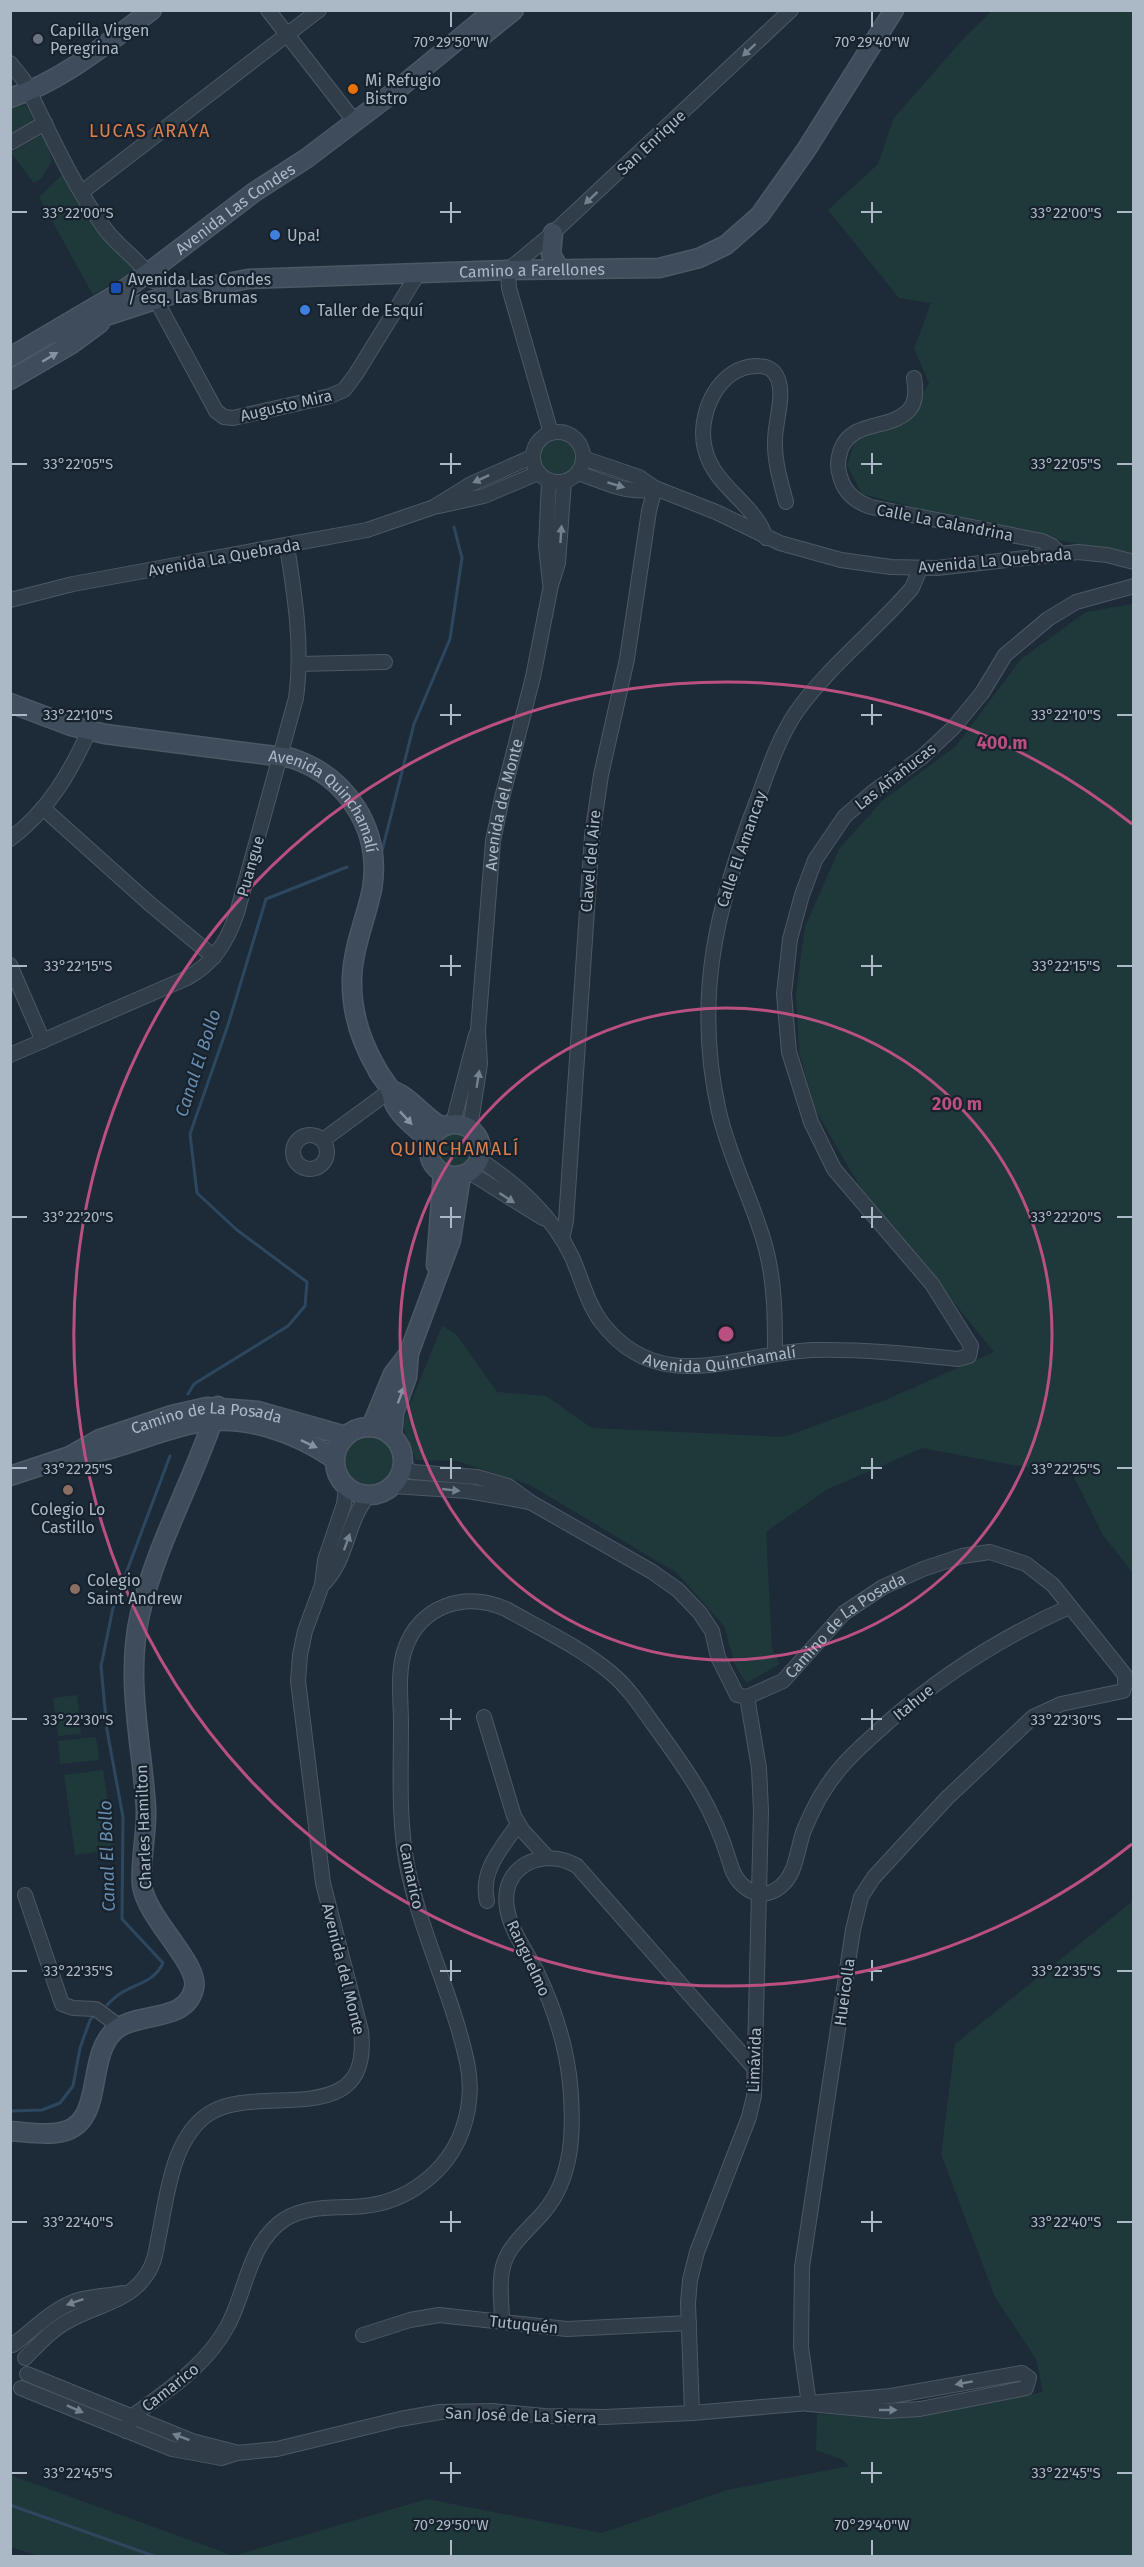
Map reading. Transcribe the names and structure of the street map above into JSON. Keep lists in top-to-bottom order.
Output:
{
  "streets": {
    "street": [
      "San Enrique",
      "Avenida Las Condes",
      "Camino a Farellones",
      "Augusto Mira",
      "Calle La Calandrina",
      "Avenida La Quebrada",
      "Las Añañucas",
      "Avenida Quinchamalí",
      "Avenida del Monte",
      "Calle El Amancay",
      "Clavel del Aire",
      "Puangue",
      "Camino de La Posada",
      "Itahue",
      "Charles Hamilton",
      "Camarico",
      "Ranguelmo",
      "Hueicolla",
      "Limávida",
      "Tutuquén",
      "San José de La Sierra"
    ]
  },
  "crossings": [
    ["San Enrique", "Camino a Farellones"],
    ["Avenida Las Condes", "Camino a Farellones"],
    ["Camino a Farellones", "Augusto Mira"],
    ["Calle La Calandrina", "Avenida La Quebrada"],
    ["Avenida La Quebrada", "Avenida del Monte"],
    ["Avenida La Quebrada", "Calle El Amancay"],
    ["Avenida La Quebrada", "Clavel del Aire"],
    ["Avenida La Quebrada", "Puangue"],
    ["Las Añañucas", "Avenida Quinchamalí"],
    ["Avenida Quinchamalí", "Avenida del Monte"],
    ["Avenida Quinchamalí", "Calle El Amancay"],
    ["Avenida Quinchamalí", "Clavel del Aire"],
    ["Avenida Quinchamalí", "Puangue"],
    ["Avenida del Monte", "Camino de La Posada"],
    ["Camino de La Posada", "Itahue"],
    ["Camino de La Posada", "Charles Hamilton"],
    ["Camino de La Posada", "Hueicolla"],
    ["Camino de La Posada", "Limávida"],
    ["Itahue", "Camarico"],
    ["Itahue", "Limávida"],
    ["Camarico", "Limávida"],
    ["Camarico", "San José de La Sierra"],
    ["Ranguelmo", "Tutuquén"],
    ["Hueicolla", "San José de La Sierra"],
    ["Limávida", "Tutuquén"],
    ["Limávida", "San José de La Sierra"]
  ],
  "one_way": ["San Enrique"],
  "districts": ["LUCAS ARAYA", "QUINCHAMALÍ"],
  "water": ["Canal El Bollo"],
  "places": {
    "other": [
      "Capilla Virgen Peregrina",
      "Mi Refugio Bistro",
      "Upa!",
      "Taller de Esquí",
      "Colegio Lo Castillo",
      "Colegio Saint Andrew"
    ],
    "transit": ["Avenida Las Condes / esq. Las Brumas"]
  },
  "coordinates": [
    "70°29'50\"W",
    "70°29'40\"W",
    "33°22'00\"S",
    "33°22'05\"S",
    "33°22'10\"S",
    "33°22'15\"S",
    "33°22'20\"S",
    "33°22'25\"S",
    "33°22'30\"S",
    "33°22'35\"S",
    "33°22'40\"S",
    "33°22'45\"S"
  ],
  "rings": ["400 m", "200 m"]
}
